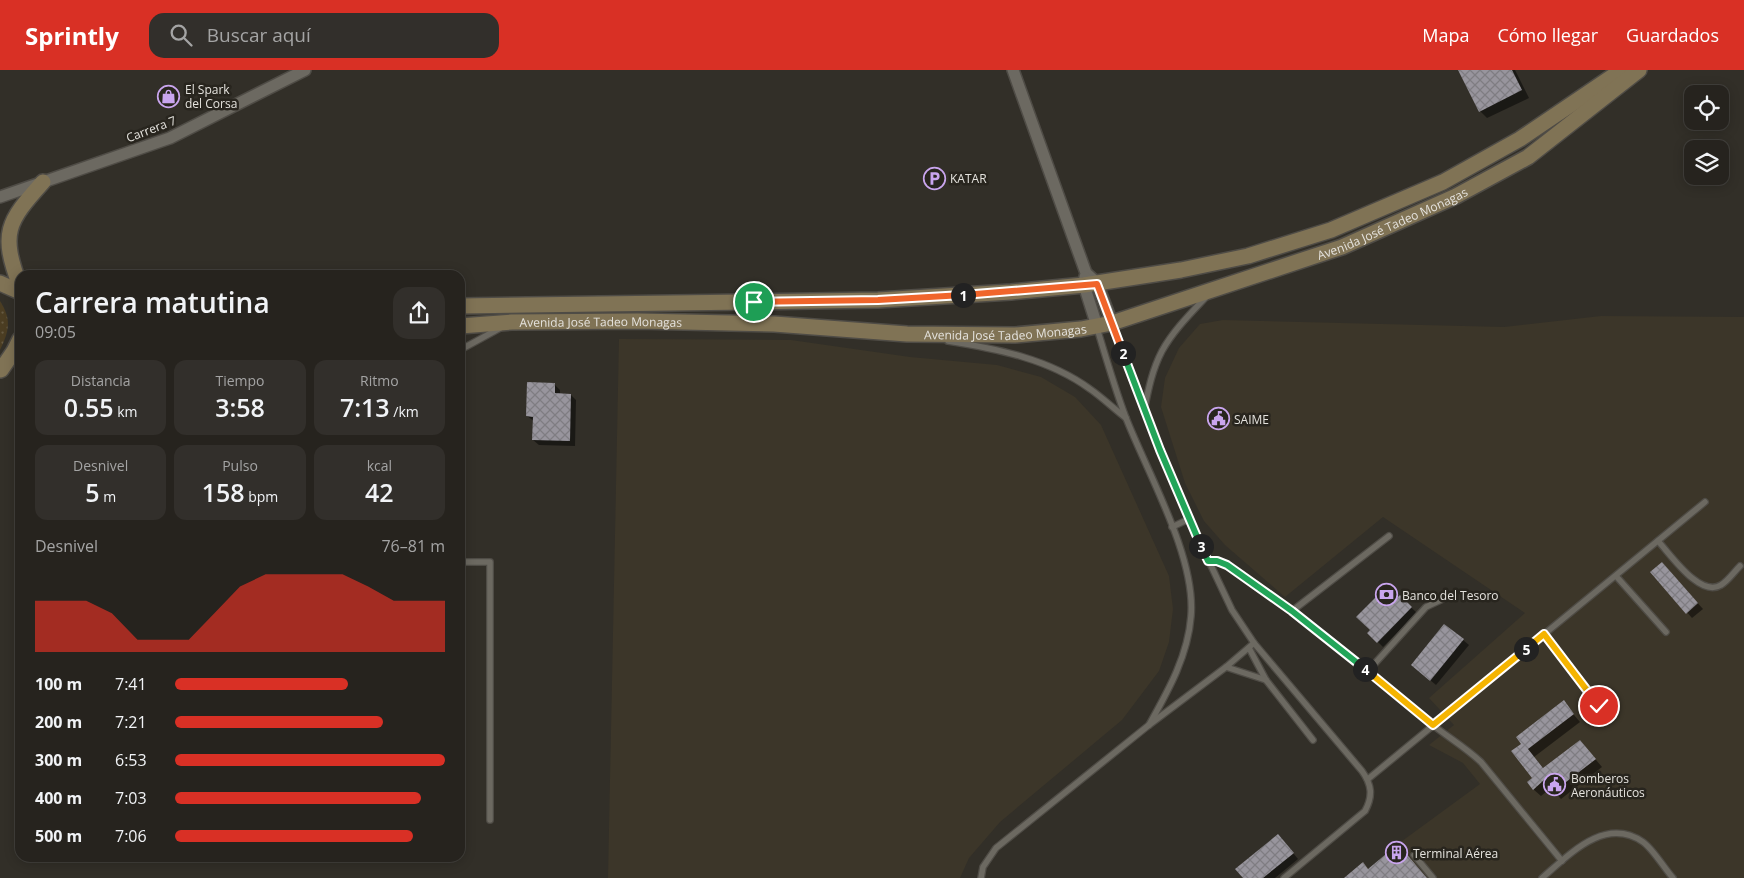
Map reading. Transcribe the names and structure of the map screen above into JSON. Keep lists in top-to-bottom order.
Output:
{
  "streets": {
    "main road": ["Avenida José Tadeo Monagas"],
    "street": ["Carrera 7"]
  },
  "places": {
    "shop": ["El Spark del Corsa"],
    "parking": ["KATAR"],
    "public building": ["SAIME", "Bomberos Aeronáuticos"],
    "bank": ["Banco del Tesoro"],
    "building": ["Terminal Aérea"]
  },
  "page": {
    "header": "Sprintly",
    "search": "Buscar aquí",
    "nav": ["Mapa", "Cómo llegar", "Guardados"],
    "heading": ["Carrera matutina", "09:05"],
    "pins": [
      "1",
      "2",
      "3",
      "5",
      "4"
    ],
    "stats": [
      ["Distancia", "0.55 km"],
      ["Tiempo", "3:58"],
      ["Ritmo", "7:13 /km"],
      ["Desnivel", "5 m"],
      ["Pulso", "158 bpm"],
      ["kcal", "42"]
    ],
    "chart": ["Desnivel", "76–81 m"],
    "list": [
      {
        "name": "100 m",
        "note": "7:41"
      },
      {
        "name": "200 m",
        "note": "7:21"
      },
      {
        "name": "300 m",
        "note": "6:53"
      },
      {
        "name": "400 m",
        "note": "7:03"
      },
      {
        "name": "500 m",
        "note": "7:06"
      }
    ]
  }
}
